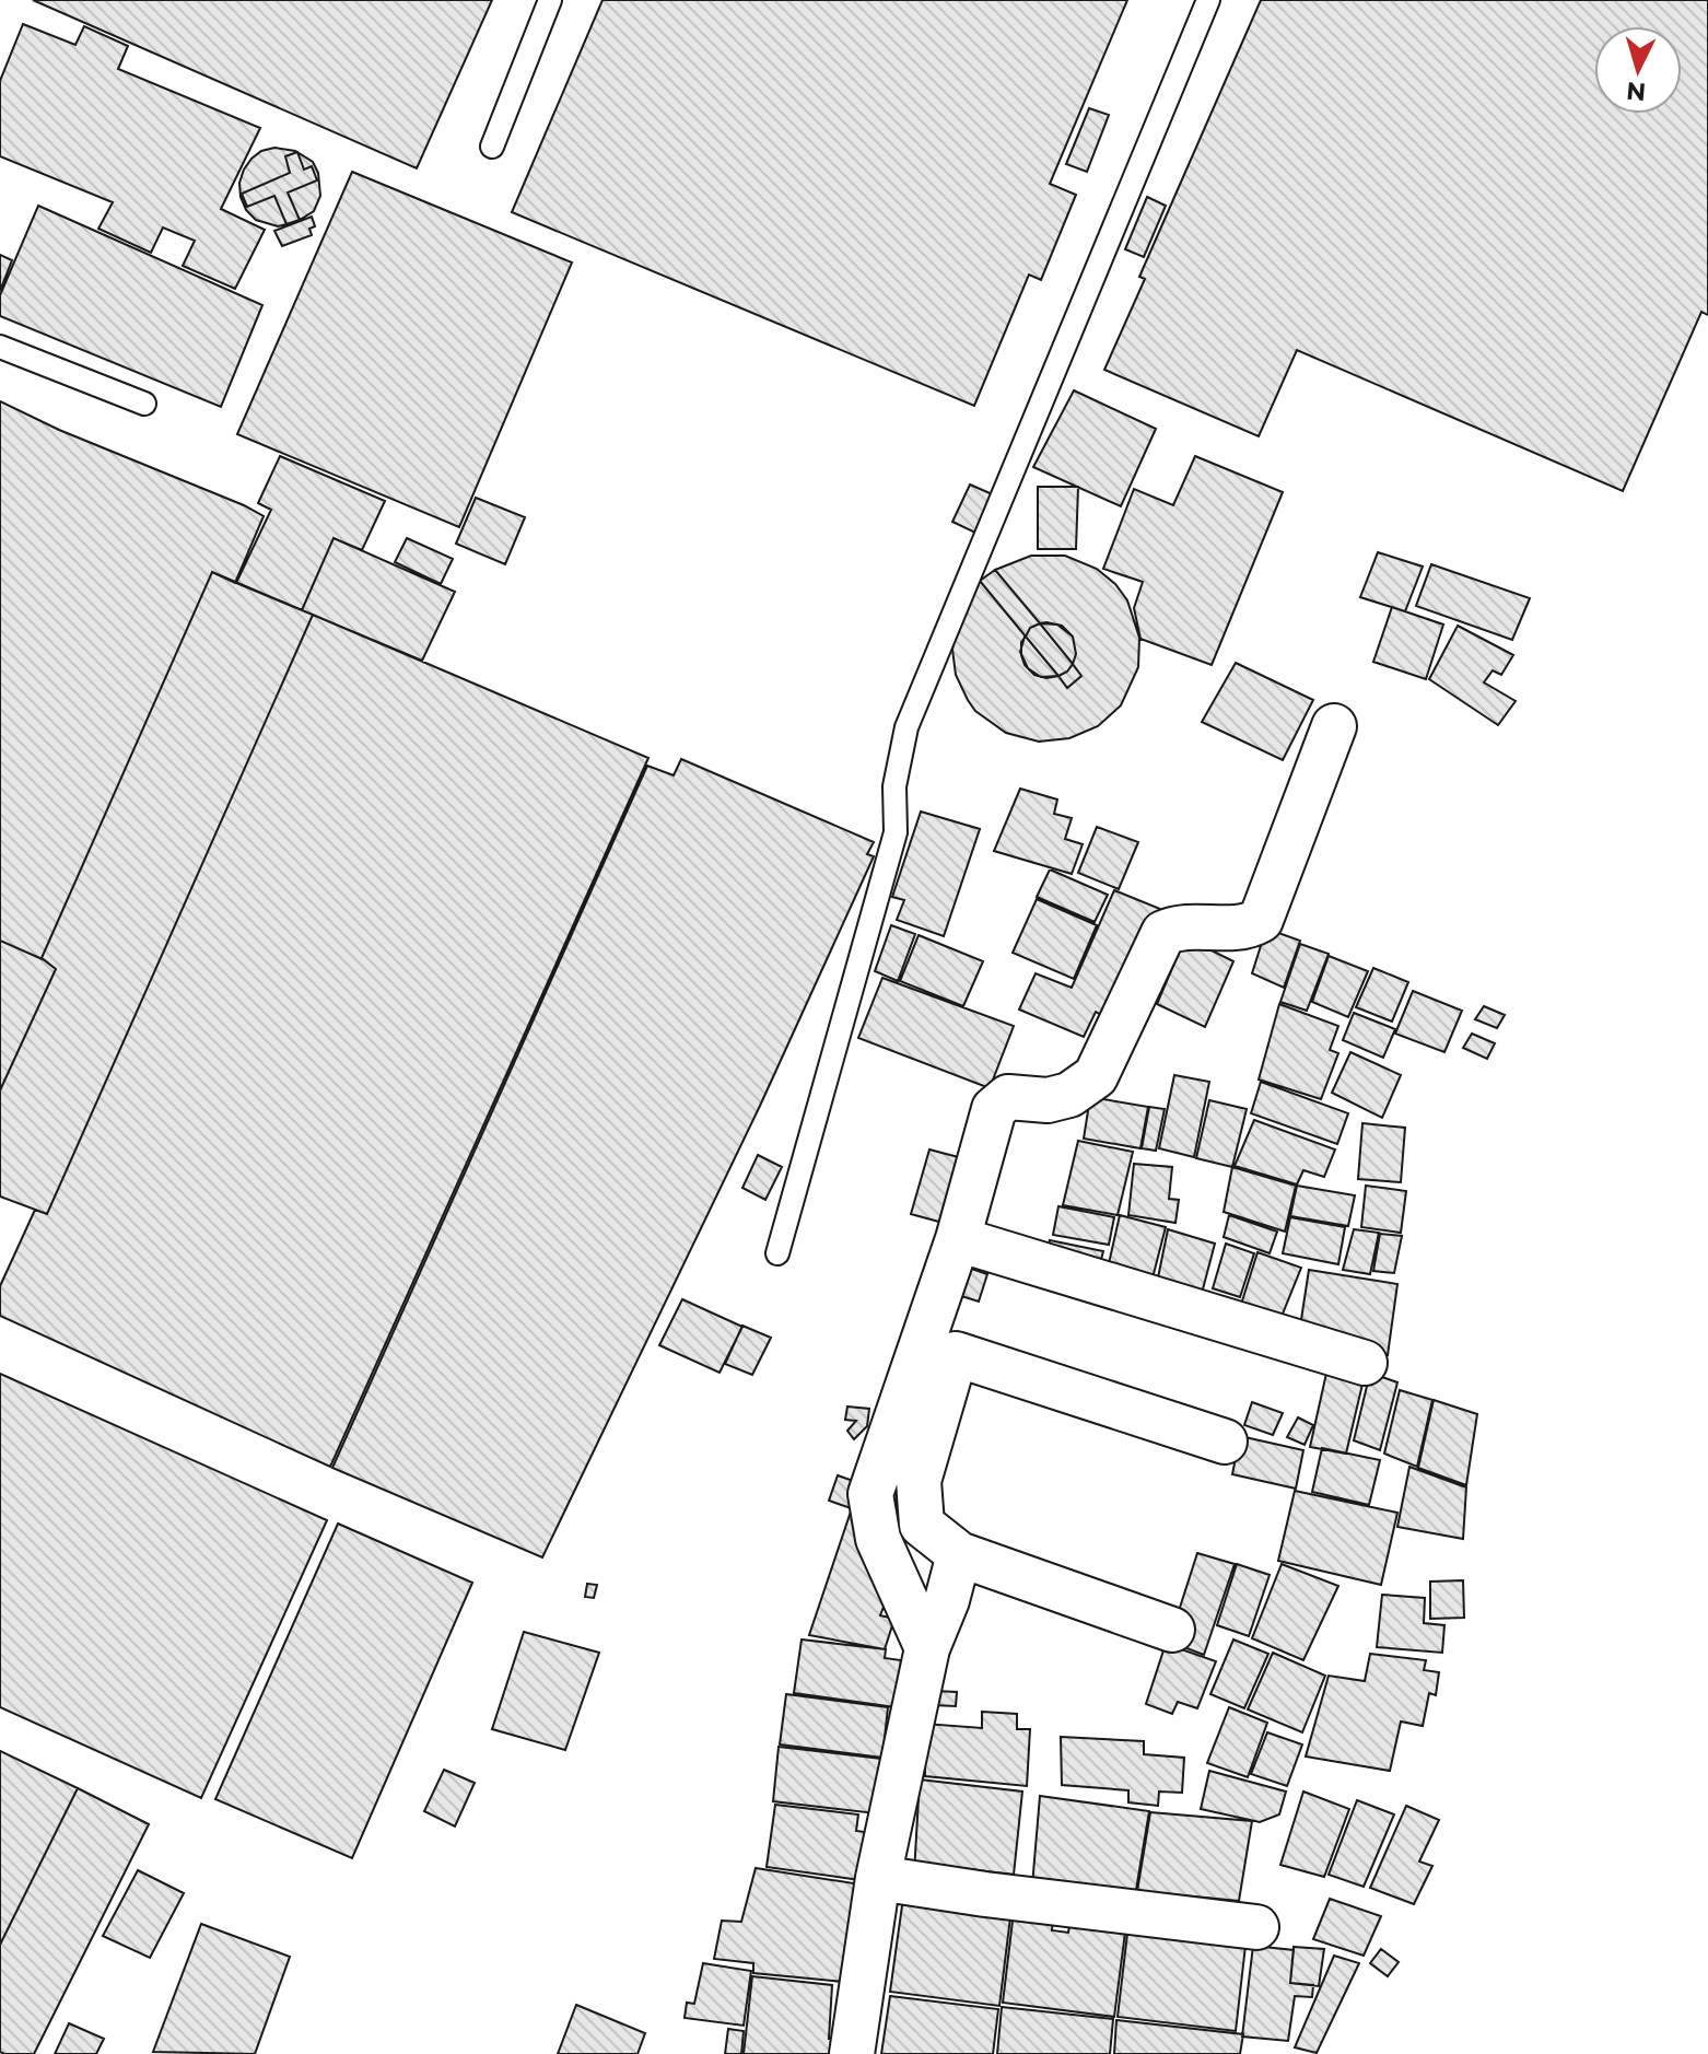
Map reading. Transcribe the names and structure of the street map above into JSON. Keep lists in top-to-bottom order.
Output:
{
  "north": "bottom"
}
